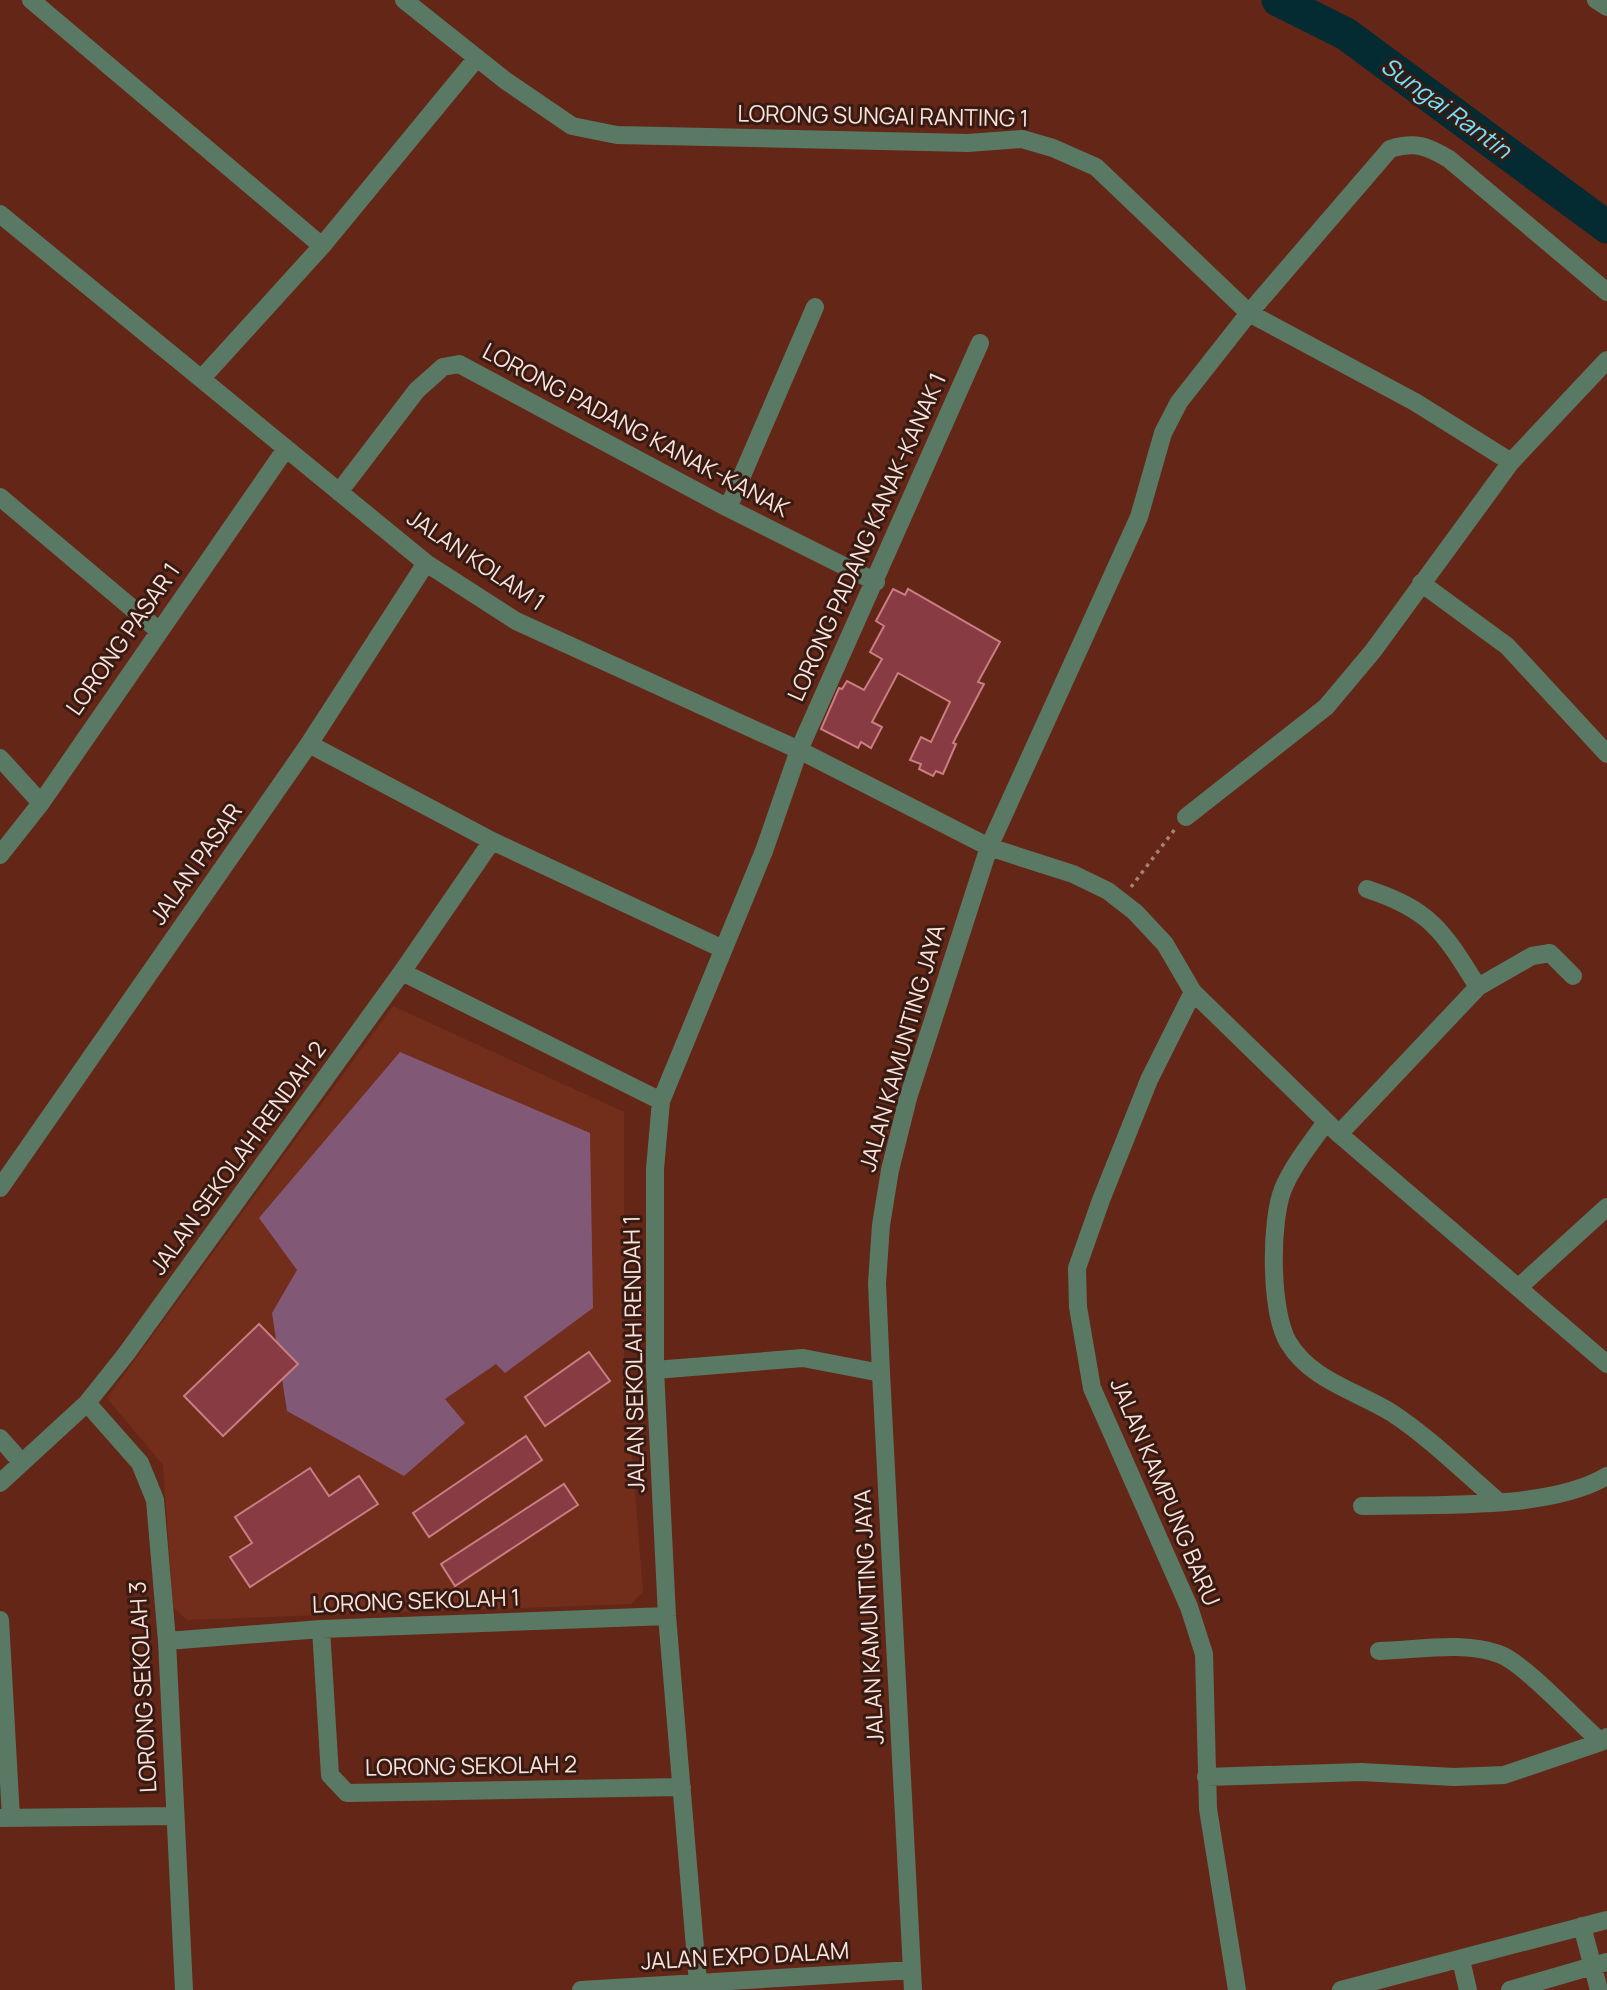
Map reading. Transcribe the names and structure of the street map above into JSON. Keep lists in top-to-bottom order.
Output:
{
  "streets": {
    "street": [
      "LORONG SUNGAI RANTING 1",
      "LORONG PADANG KANAK-KANAK",
      "LORONG PADANG KANAK-KANAK 1",
      "JALAN KOLAM 1",
      "LORONG PASAR 1",
      "JALAN PASAR",
      "JALAN KAMUNTING JAYA",
      "JALAN SEKOLAH RENDAH 2",
      "JALAN SEKOLAH RENDAH 1",
      "JALAN KAMPUNG BARU",
      "LORONG SEKOLAH 1",
      "LORONG SEKOLAH 3",
      "LORONG SEKOLAH 2",
      "JALAN EXPO DALAM"
    ]
  },
  "crossings": [
    ["LORONG SUNGAI RANTING 1", "JALAN KAMUNTING JAYA"],
    ["LORONG PADANG KANAK-KANAK", "LORONG PADANG KANAK-KANAK 1"],
    ["LORONG PADANG KANAK-KANAK", "JALAN KOLAM 1"],
    ["LORONG PADANG KANAK-KANAK 1", "JALAN KOLAM 1"],
    ["LORONG PADANG KANAK-KANAK 1", "JALAN SEKOLAH RENDAH 1"],
    ["JALAN KOLAM 1", "LORONG PASAR 1"],
    ["JALAN KOLAM 1", "JALAN PASAR"],
    ["JALAN KOLAM 1", "JALAN KAMUNTING JAYA"],
    ["JALAN KOLAM 1", "JALAN SEKOLAH RENDAH 1"],
    ["JALAN KOLAM 1", "JALAN KAMPUNG BARU"],
    ["JALAN KAMUNTING JAYA", "JALAN EXPO DALAM"],
    ["JALAN SEKOLAH RENDAH 2", "LORONG SEKOLAH 3"],
    ["JALAN SEKOLAH RENDAH 1", "LORONG SEKOLAH 1"],
    ["JALAN SEKOLAH RENDAH 1", "LORONG SEKOLAH 2"],
    ["JALAN SEKOLAH RENDAH 1", "JALAN EXPO DALAM"],
    ["LORONG SEKOLAH 1", "LORONG SEKOLAH 3"],
    ["LORONG SEKOLAH 1", "LORONG SEKOLAH 2"]
  ],
  "water": ["Sungai Rantin"]
}
